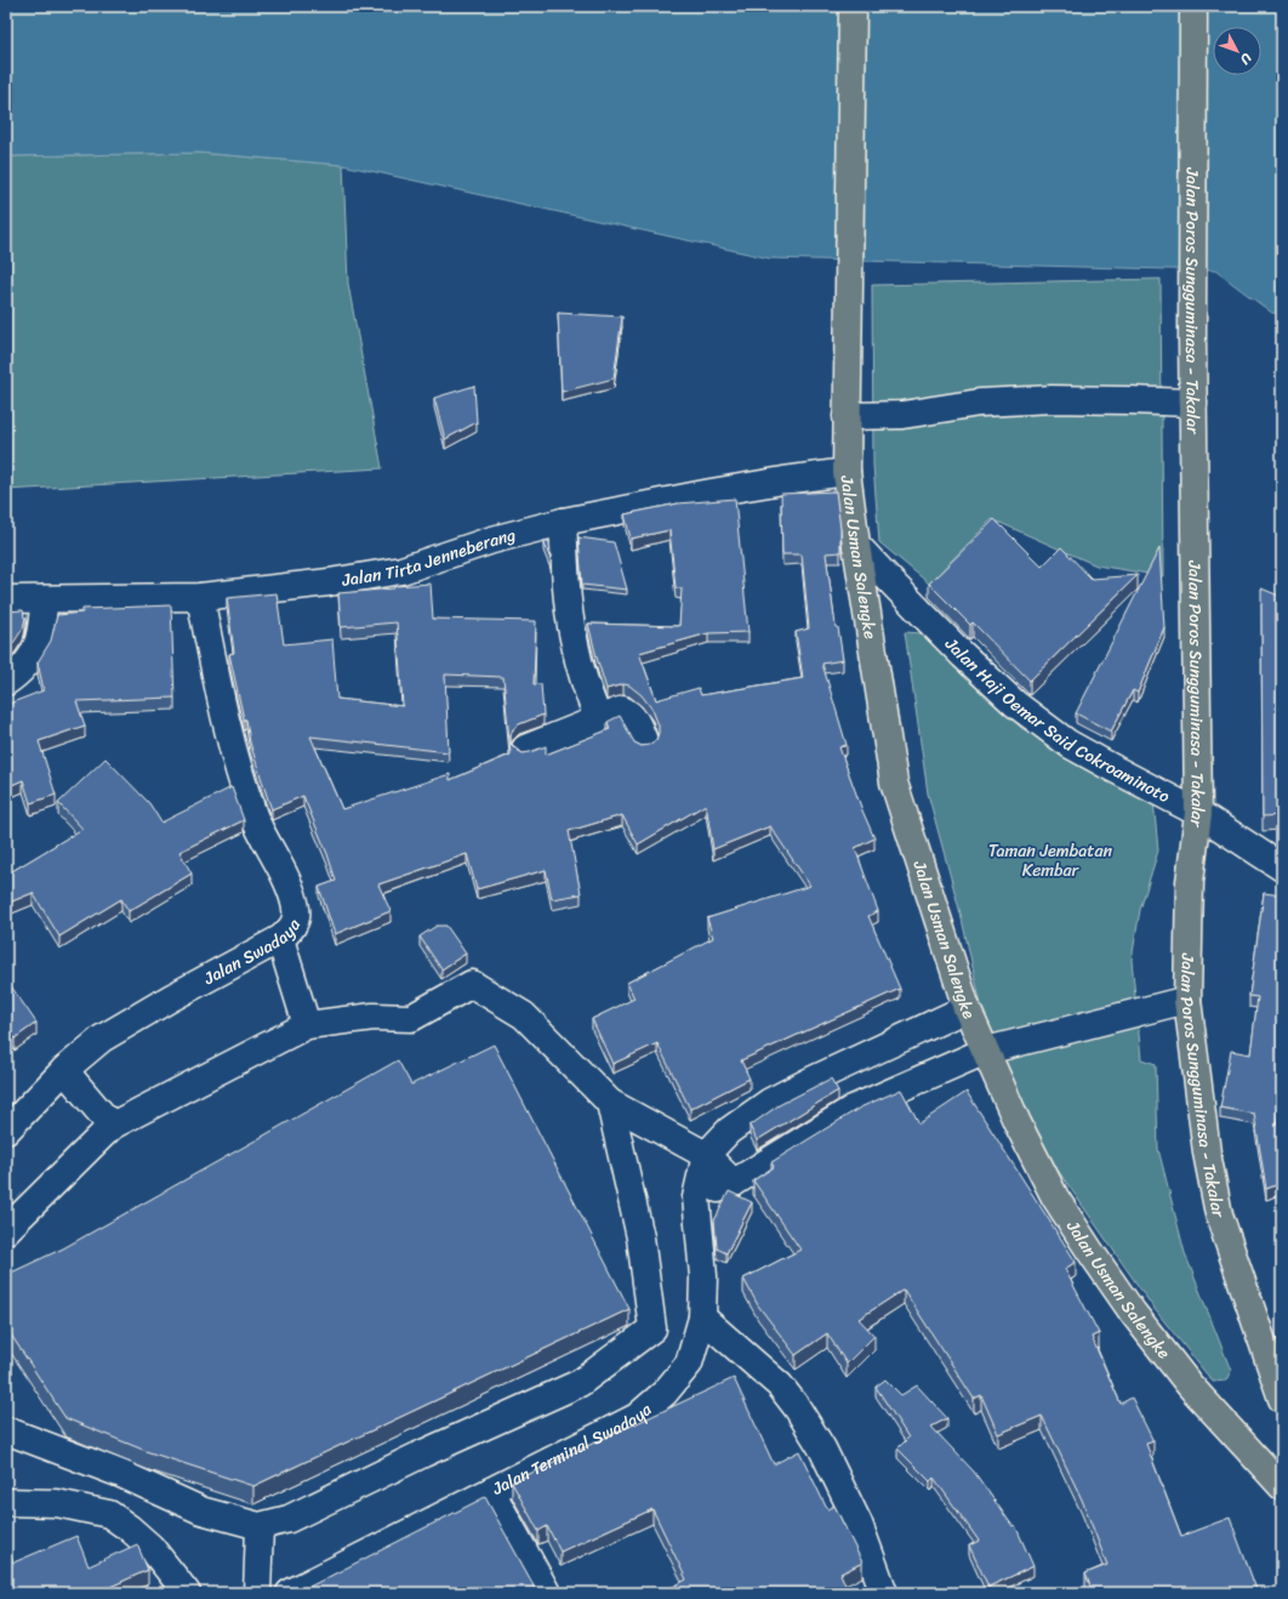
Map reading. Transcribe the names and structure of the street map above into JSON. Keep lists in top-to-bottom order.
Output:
{
  "streets": {
    "highway": ["Jalan Poros Sungguminasa - Takalar", "Jalan Usman Salengke"],
    "street": [
      "Jalan Tirta Jenneberang",
      "Jalan Haji Oemar Said Cokroaminoto",
      "Jalan Swadaya",
      "Jalan Terminal Swadaya"
    ]
  },
  "crossings": [
    ["Jalan Poros Sungguminasa - Takalar", "Jalan Haji Oemar Said Cokroaminoto"],
    ["Jalan Tirta Jenneberang", "Jalan Usman Salengke"],
    ["Jalan Tirta Jenneberang", "Jalan Swadaya"],
    ["Jalan Usman Salengke", "Jalan Haji Oemar Said Cokroaminoto"]
  ],
  "parks": ["Taman Jembatan Kembar"],
  "north": "bottom right"
}
